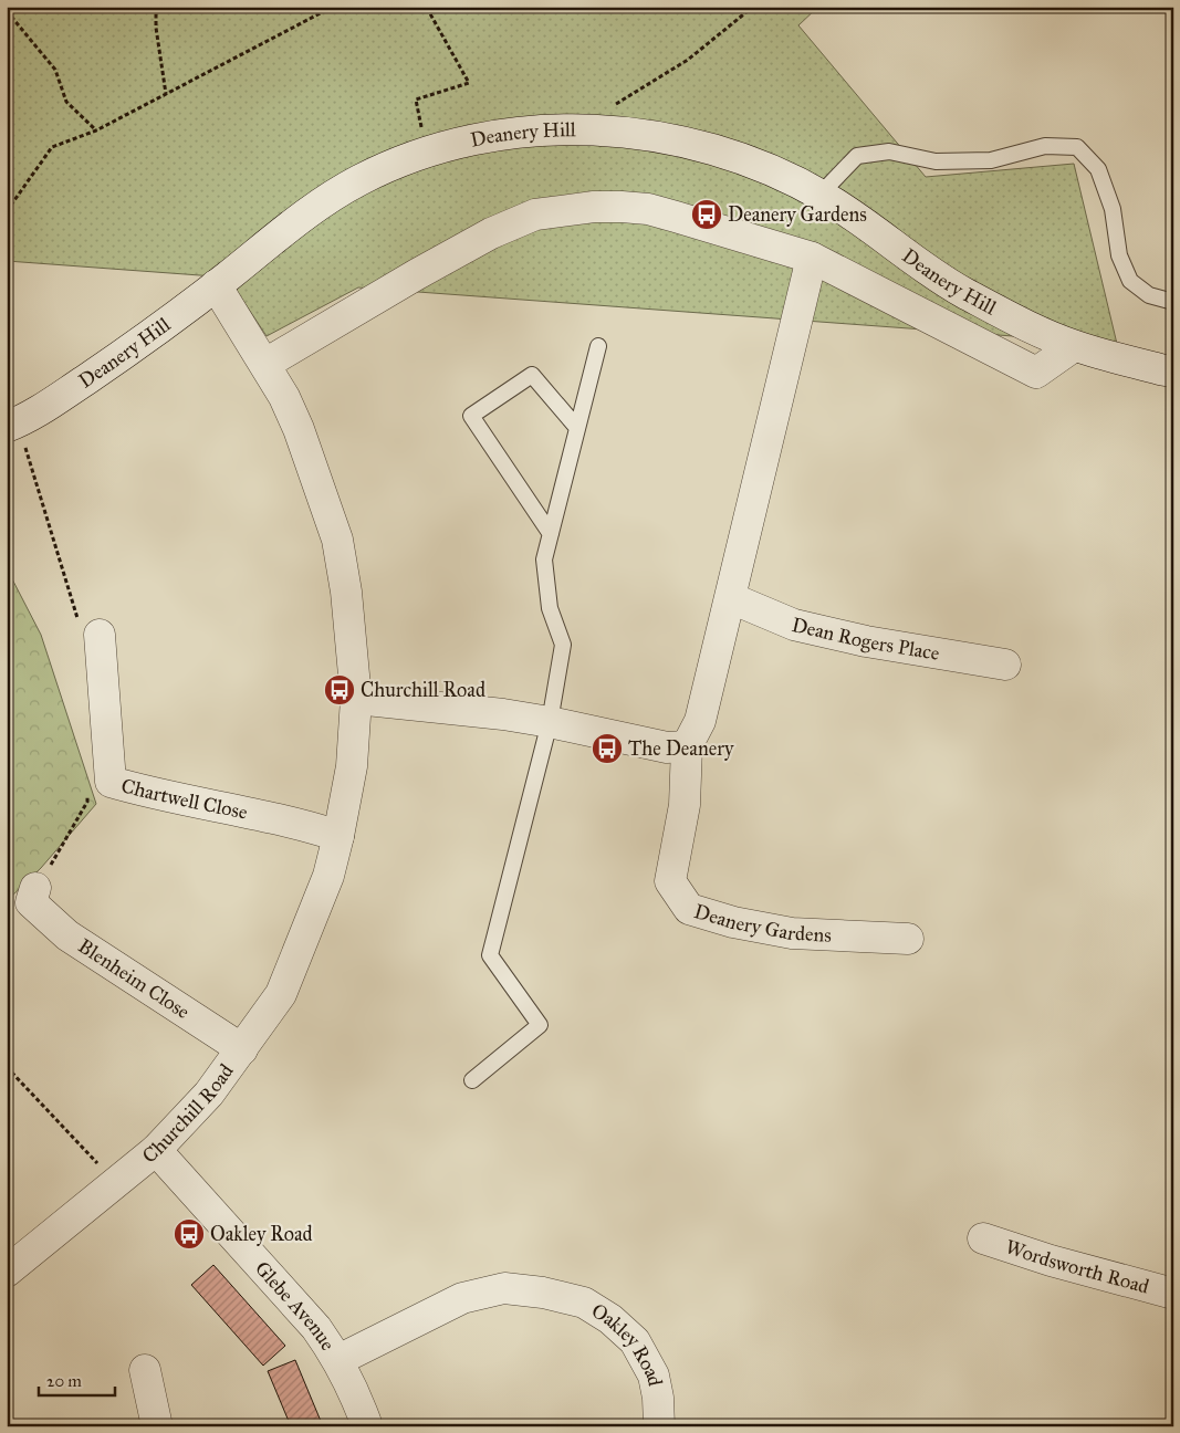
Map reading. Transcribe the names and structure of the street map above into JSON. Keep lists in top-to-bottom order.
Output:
{
  "streets": {
    "street": [
      "Deanery Hill",
      "Dean Rogers Place",
      "Chartwell Close",
      "Deanery Gardens",
      "Blenheim Close",
      "Churchill Road",
      "Wordsworth Road",
      "Glebe Avenue",
      "Oakley Road"
    ]
  },
  "crossings": [
    ["Deanery Hill", "Deanery Gardens"],
    ["Deanery Hill", "Churchill Road"],
    ["Dean Rogers Place", "Deanery Gardens"],
    ["Chartwell Close", "Churchill Road"],
    ["Blenheim Close", "Churchill Road"],
    ["Churchill Road", "Glebe Avenue"],
    ["Glebe Avenue", "Oakley Road"]
  ],
  "places": {
    "bus stop": [
      "Deanery Gardens",
      "Churchill Road",
      "The Deanery",
      "Oakley Road"
    ]
  },
  "scale_bar": "20 m"
}
